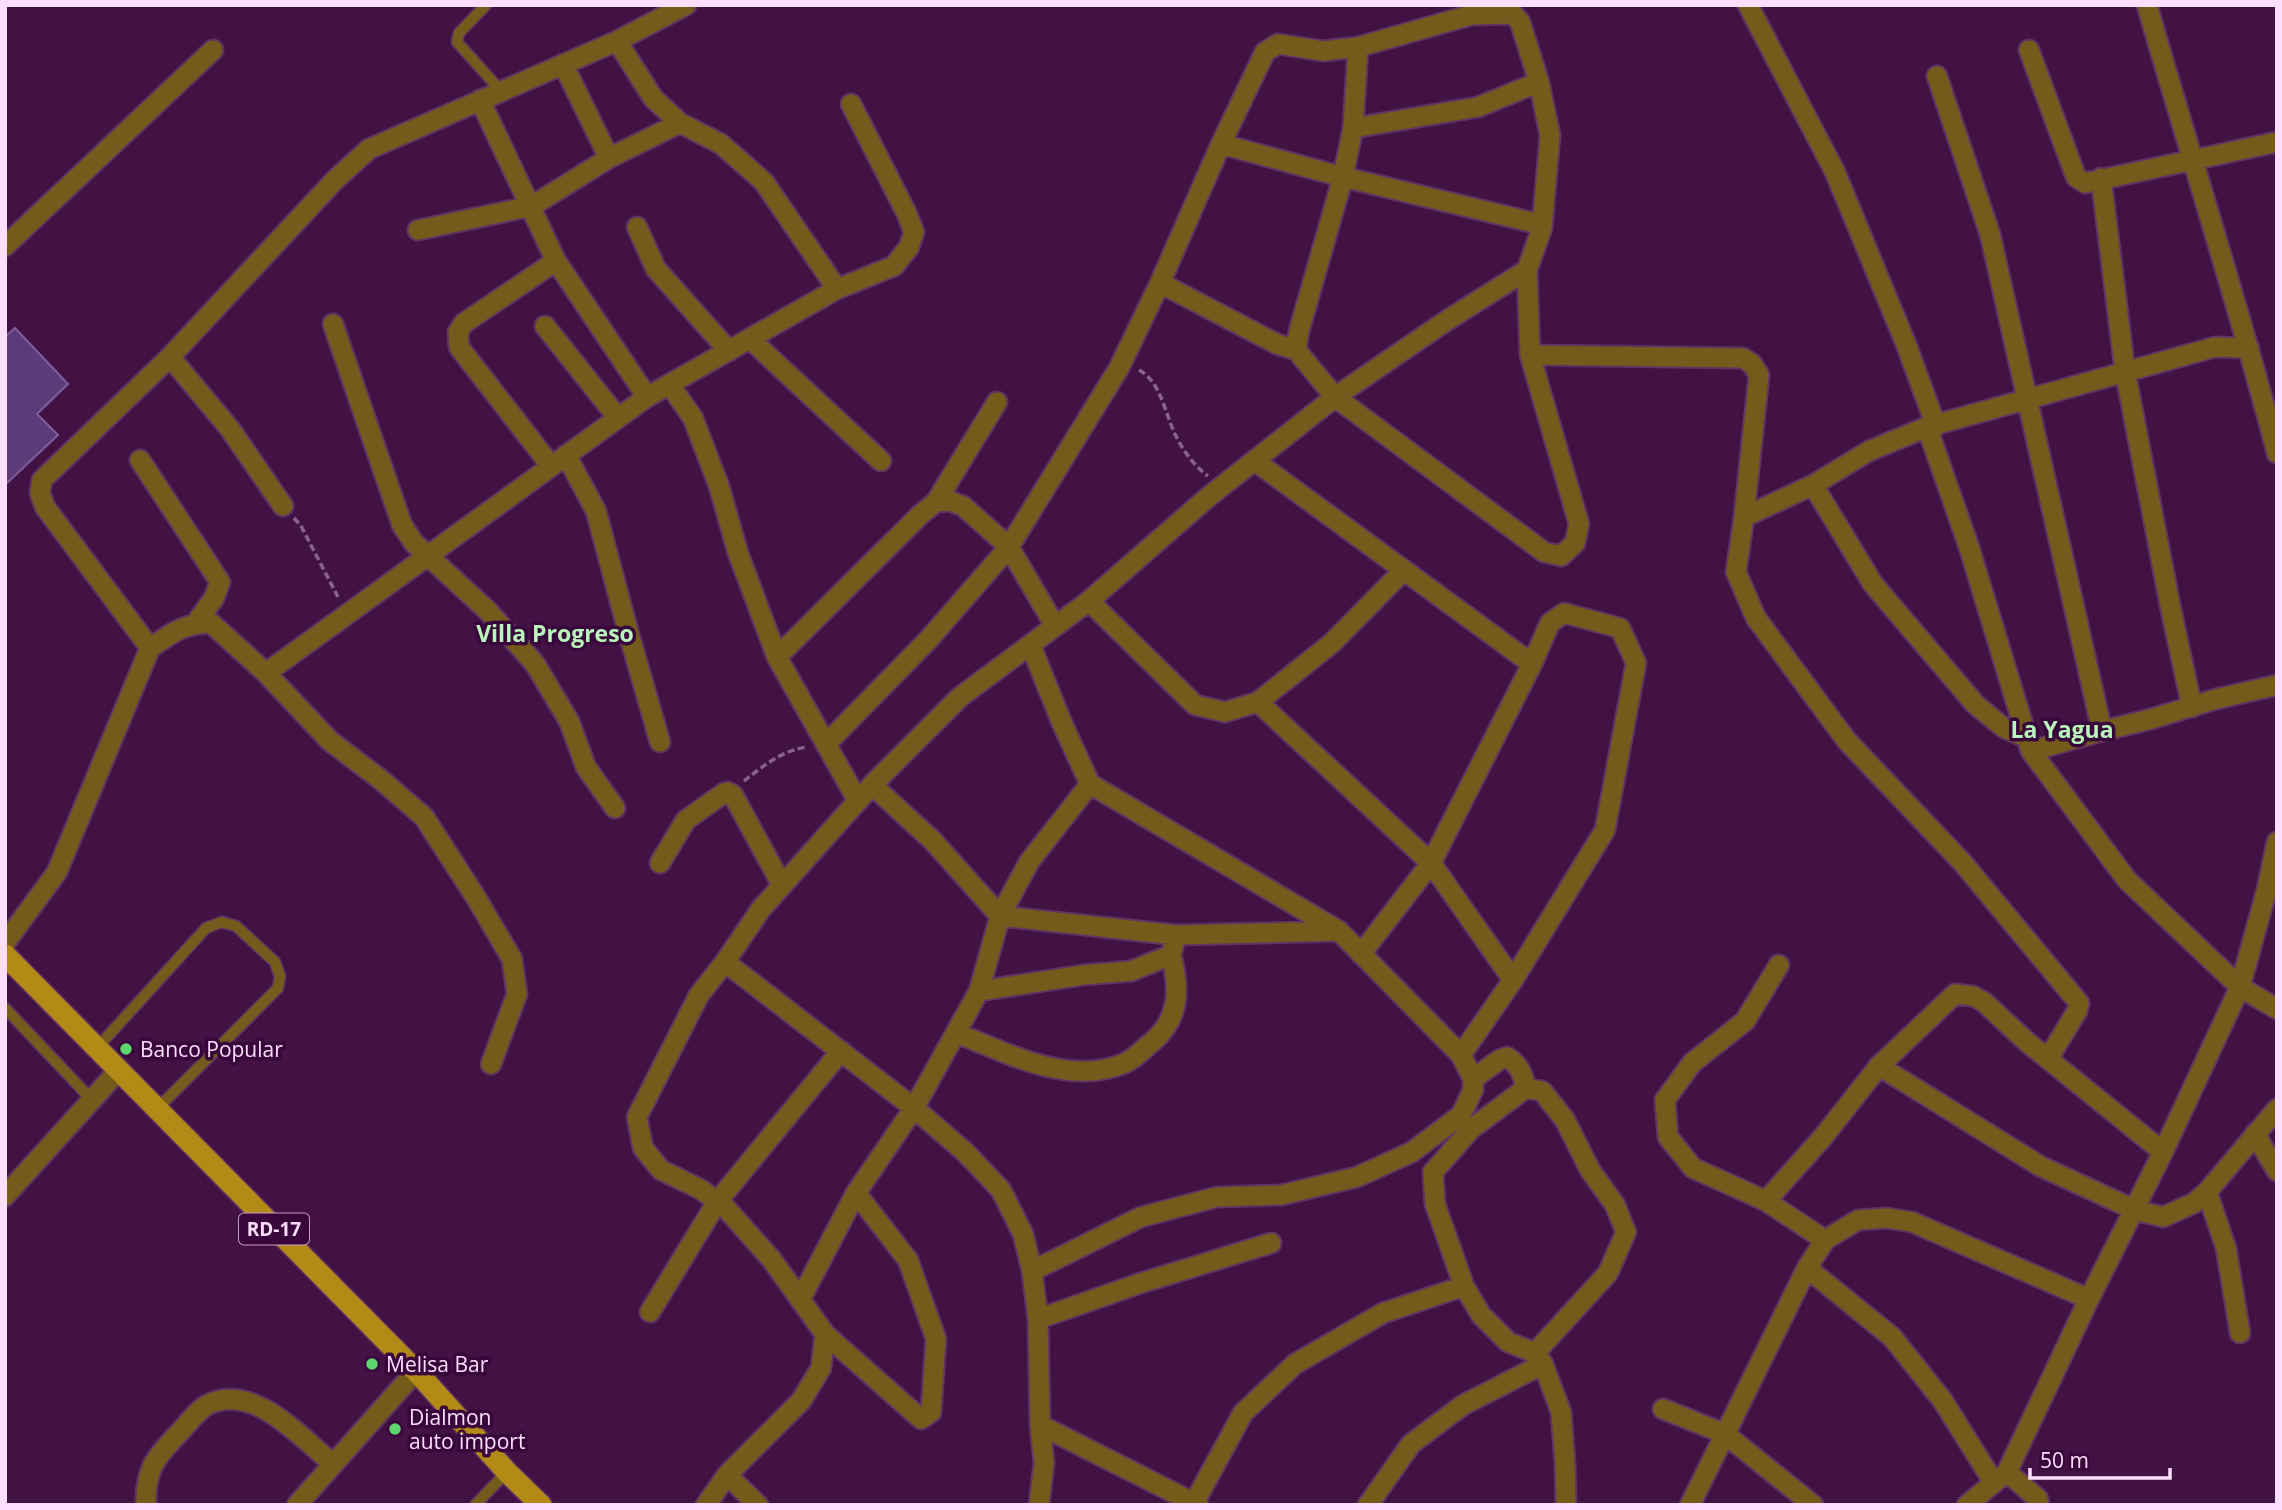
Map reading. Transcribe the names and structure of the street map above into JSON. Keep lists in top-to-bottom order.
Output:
{
  "streets": {
    "main road": ["RD-17"]
  },
  "districts": ["Villa Progreso", "La Yagua"],
  "places": ["Banco Popular", "Melisa Bar", "Dialmon auto import"],
  "scale_bar": "50 m"
}
